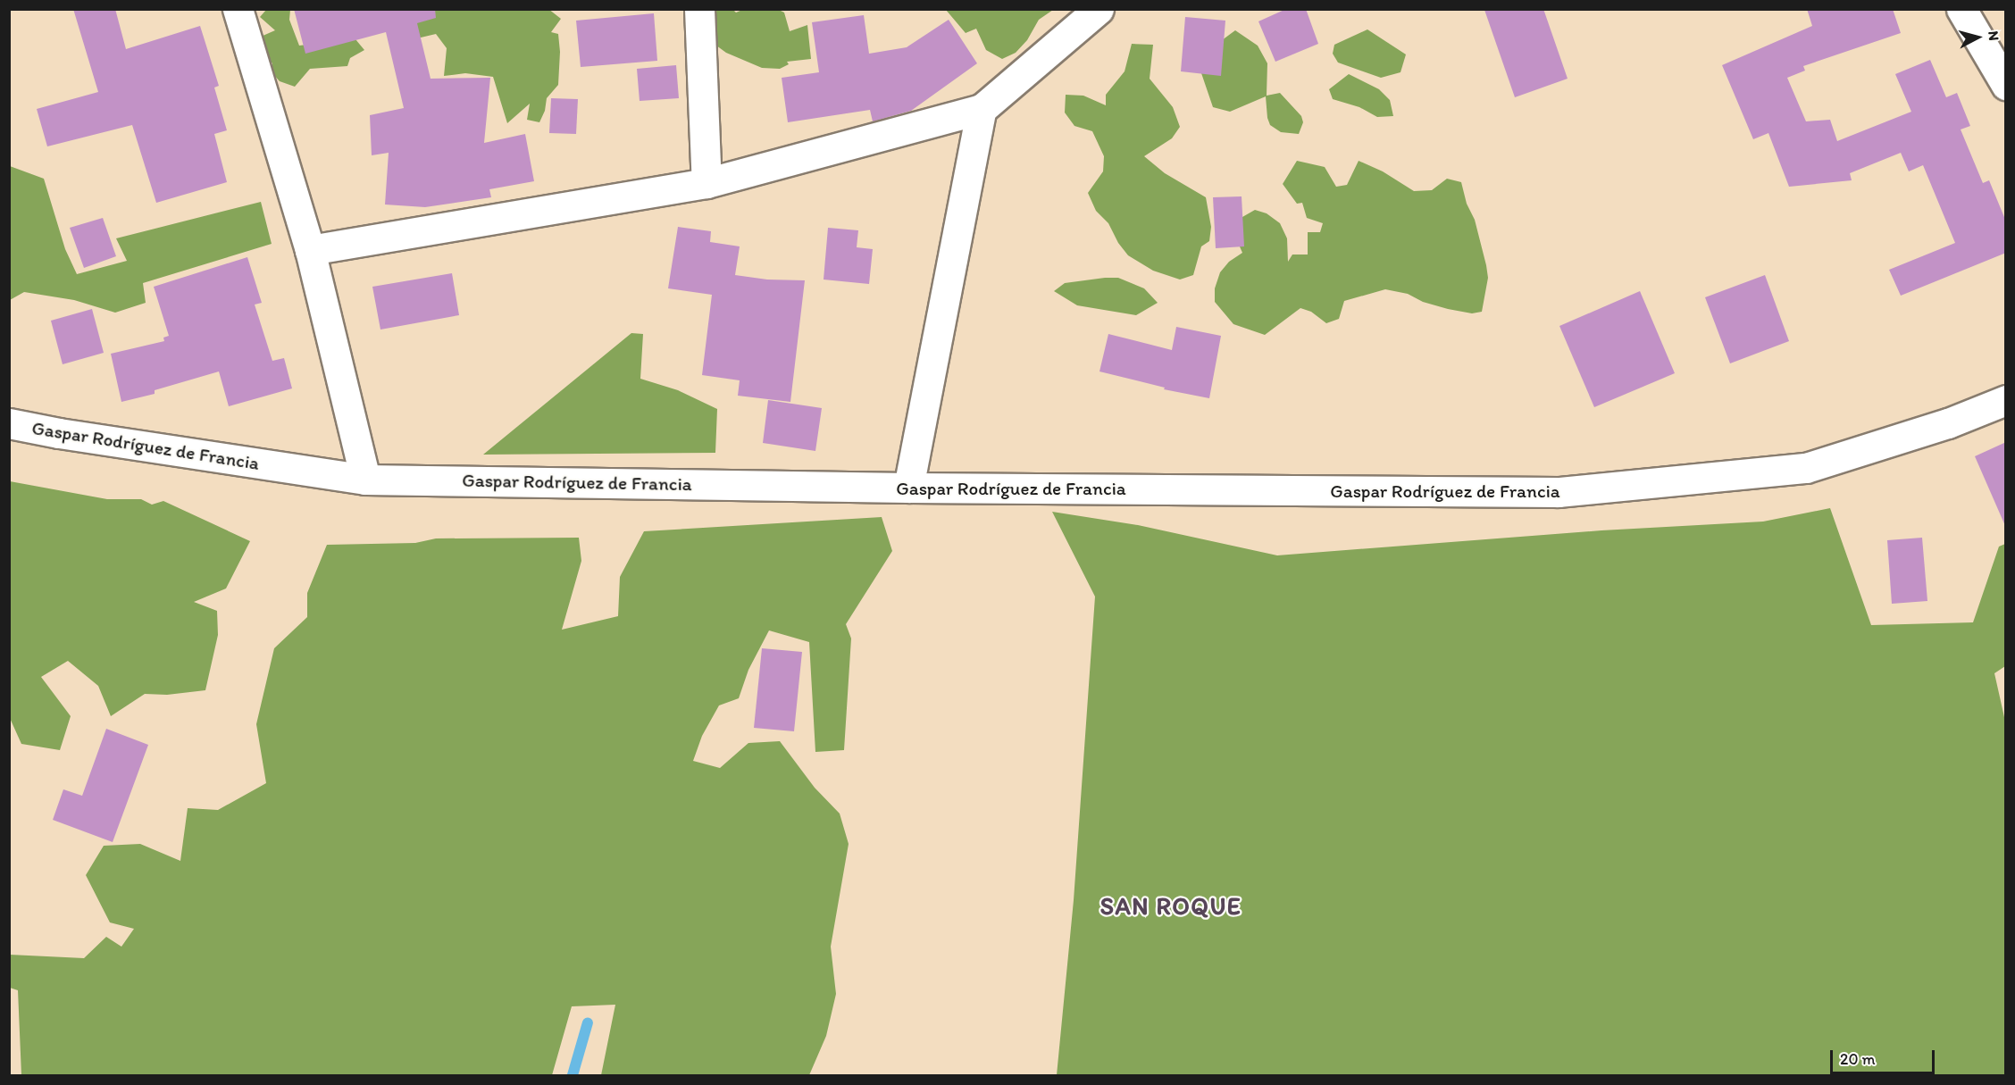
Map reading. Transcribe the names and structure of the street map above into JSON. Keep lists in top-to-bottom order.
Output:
{
  "streets": {
    "street": ["Gaspar Rodríguez de Francia"]
  },
  "districts": ["SAN ROQUE"],
  "scale_bar": "20 m",
  "north": "right"
}
